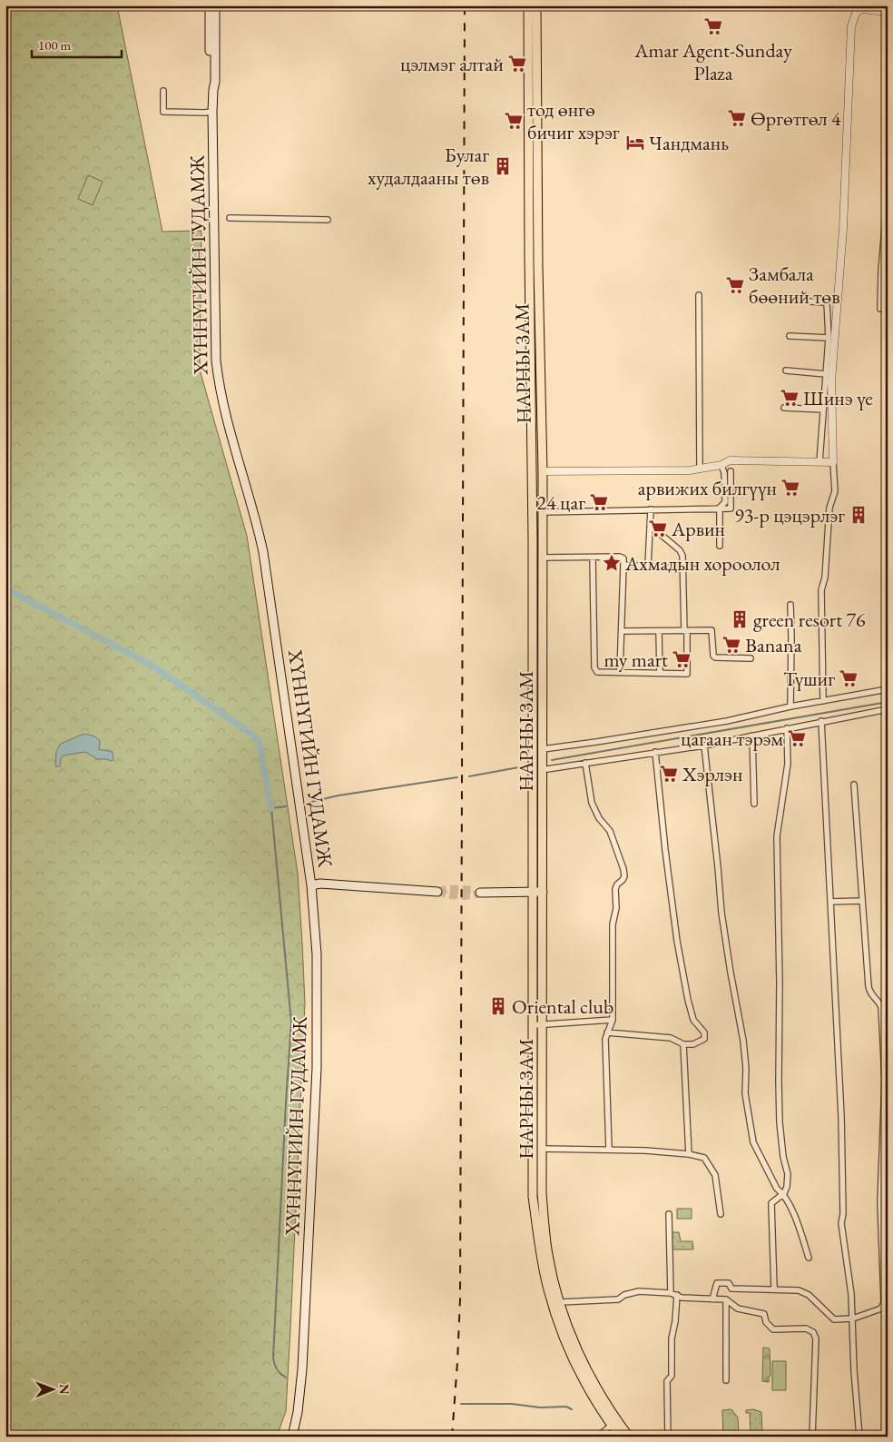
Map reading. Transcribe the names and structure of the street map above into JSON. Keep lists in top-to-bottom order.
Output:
{
  "streets": {
    "main road": ["ХҮННҮГИЙН ГУДАМЖ", "НАРНЫ ЗАМ"]
  },
  "places": {
    "supermarket": [
      "Amar Agent-Sunday Plaza",
      "цэлмэг алтай",
      "Өргөтгөл 4",
      "тод өнгө бичиг хэрэг",
      "Замбала бөөний төв",
      "Шинэ үе",
      "арвижих билгүүн",
      "24 цаг",
      "Арвин",
      "Banana",
      "my mart",
      "Түшиг",
      "цагаан тэрэм",
      "Хэрлэн"
    ],
    "hotel": ["Чандмань"],
    "building": [
      "Булаг худалдааны төв",
      "93-р цэцэрлэг",
      "green resort 76",
      "Oriental club"
    ],
    "place": ["Ахмадын хороолол"]
  },
  "scale_bar": "100 m",
  "north": "right"
}
